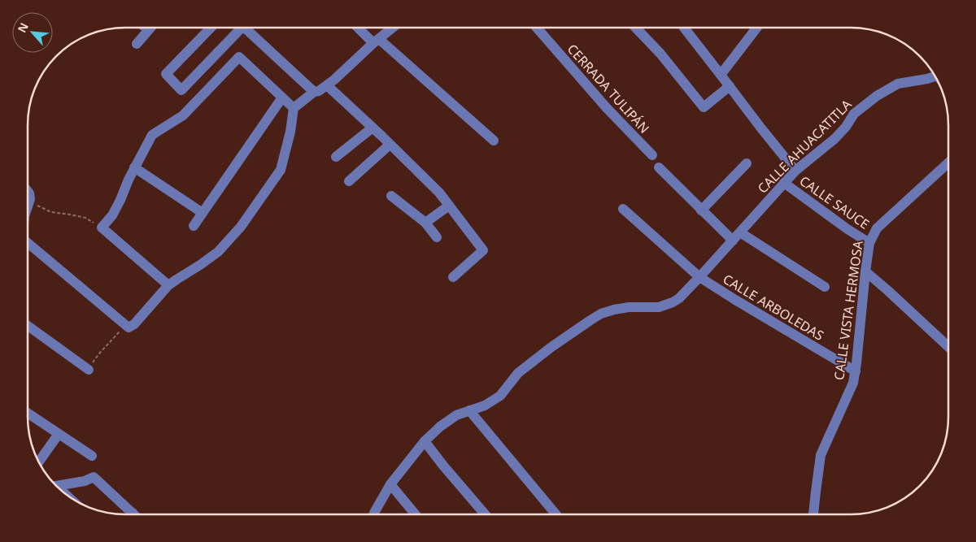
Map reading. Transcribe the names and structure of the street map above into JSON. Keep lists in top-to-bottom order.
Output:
{
  "streets": {
    "street": [
      "CERRADA TULIPÁN",
      "CALLE AHUACATITLA",
      "CALLE SAUCE",
      "CALLE ARBOLEDAS",
      "CALLE VISTA HERMOSA"
    ]
  },
  "crossings": [
    ["CALLE AHUACATITLA", "CALLE SAUCE"],
    ["CALLE AHUACATITLA", "CALLE ARBOLEDAS"],
    ["CALLE SAUCE", "CALLE VISTA HERMOSA"],
    ["CALLE ARBOLEDAS", "CALLE VISTA HERMOSA"]
  ],
  "north": "top left"
}
